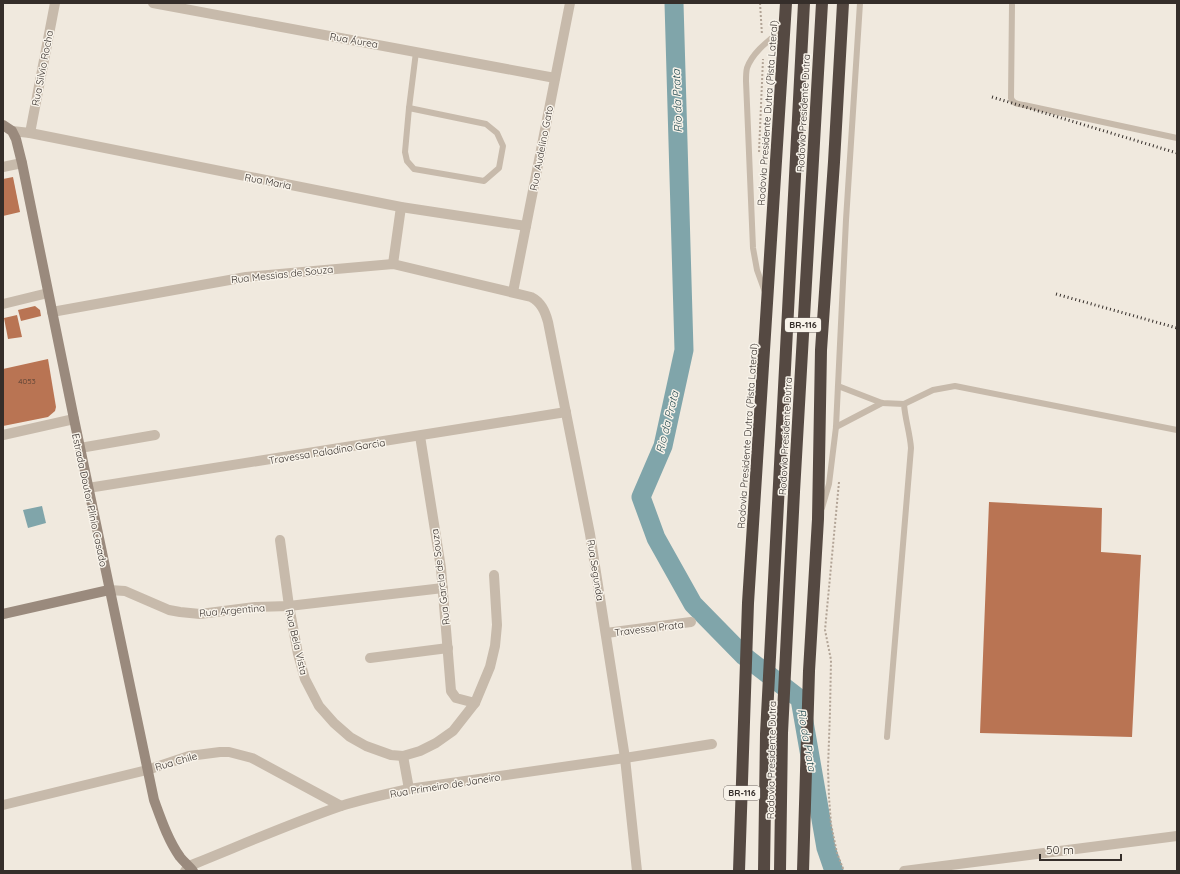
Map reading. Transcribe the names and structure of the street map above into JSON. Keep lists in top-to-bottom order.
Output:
{
  "streets": {
    "highway": ["Rodovia Presidente Dutra (Pista Lateral)", "Rodovia Presidente Dutra", "BR-116"],
    "main road": ["Estrada Doutor Plínio Casado", "Rua Argentina"],
    "street": [
      "Rua Áurea",
      "Rua Silvio Rocha",
      "Rua Audelino Gato",
      "Rua Maria",
      "Rua Messias de Souza",
      "Travessa Paladino Garcia",
      "Rua Segunda",
      "Rua Garcia de Souza",
      "Travessa Prata",
      "Rua Bela Vista",
      "Rua Chile",
      "Rua Primeiro de Janeiro"
    ]
  },
  "crossings": [
    ["Rua Áurea", "Rua Audelino Gato"],
    ["Rua Silvio Rocha", "Rua Maria"],
    ["Rua Audelino Gato", "Rua Maria"],
    ["Rua Audelino Gato", "Rua Messias de Souza"],
    ["Rua Audelino Gato", "Rua Segunda"],
    ["Rua Maria", "Estrada Doutor Plínio Casado"],
    ["Rua Messias de Souza", "Estrada Doutor Plínio Casado"],
    ["Rua Messias de Souza", "Rua Segunda"],
    ["Travessa Paladino Garcia", "Estrada Doutor Plínio Casado"],
    ["Travessa Paladino Garcia", "Rua Segunda"],
    ["Travessa Paladino Garcia", "Rua Garcia de Souza"],
    ["Estrada Doutor Plínio Casado", "Rua Argentina"],
    ["Estrada Doutor Plínio Casado", "Rua Chile"],
    ["Estrada Doutor Plínio Casado", "Rua Primeiro de Janeiro"],
    ["Rua Segunda", "Travessa Prata"],
    ["Rua Segunda", "Rua Primeiro de Janeiro"],
    ["Rua Garcia de Souza", "Rua Argentina"],
    ["Rua Garcia de Souza", "Rua Bela Vista"],
    ["Rua Argentina", "Rua Bela Vista"],
    ["Rua Chile", "Rua Primeiro de Janeiro"]
  ],
  "water": ["Rio da Prata"],
  "house_numbers": ["4053"],
  "scale_bar": "50 m"
}
